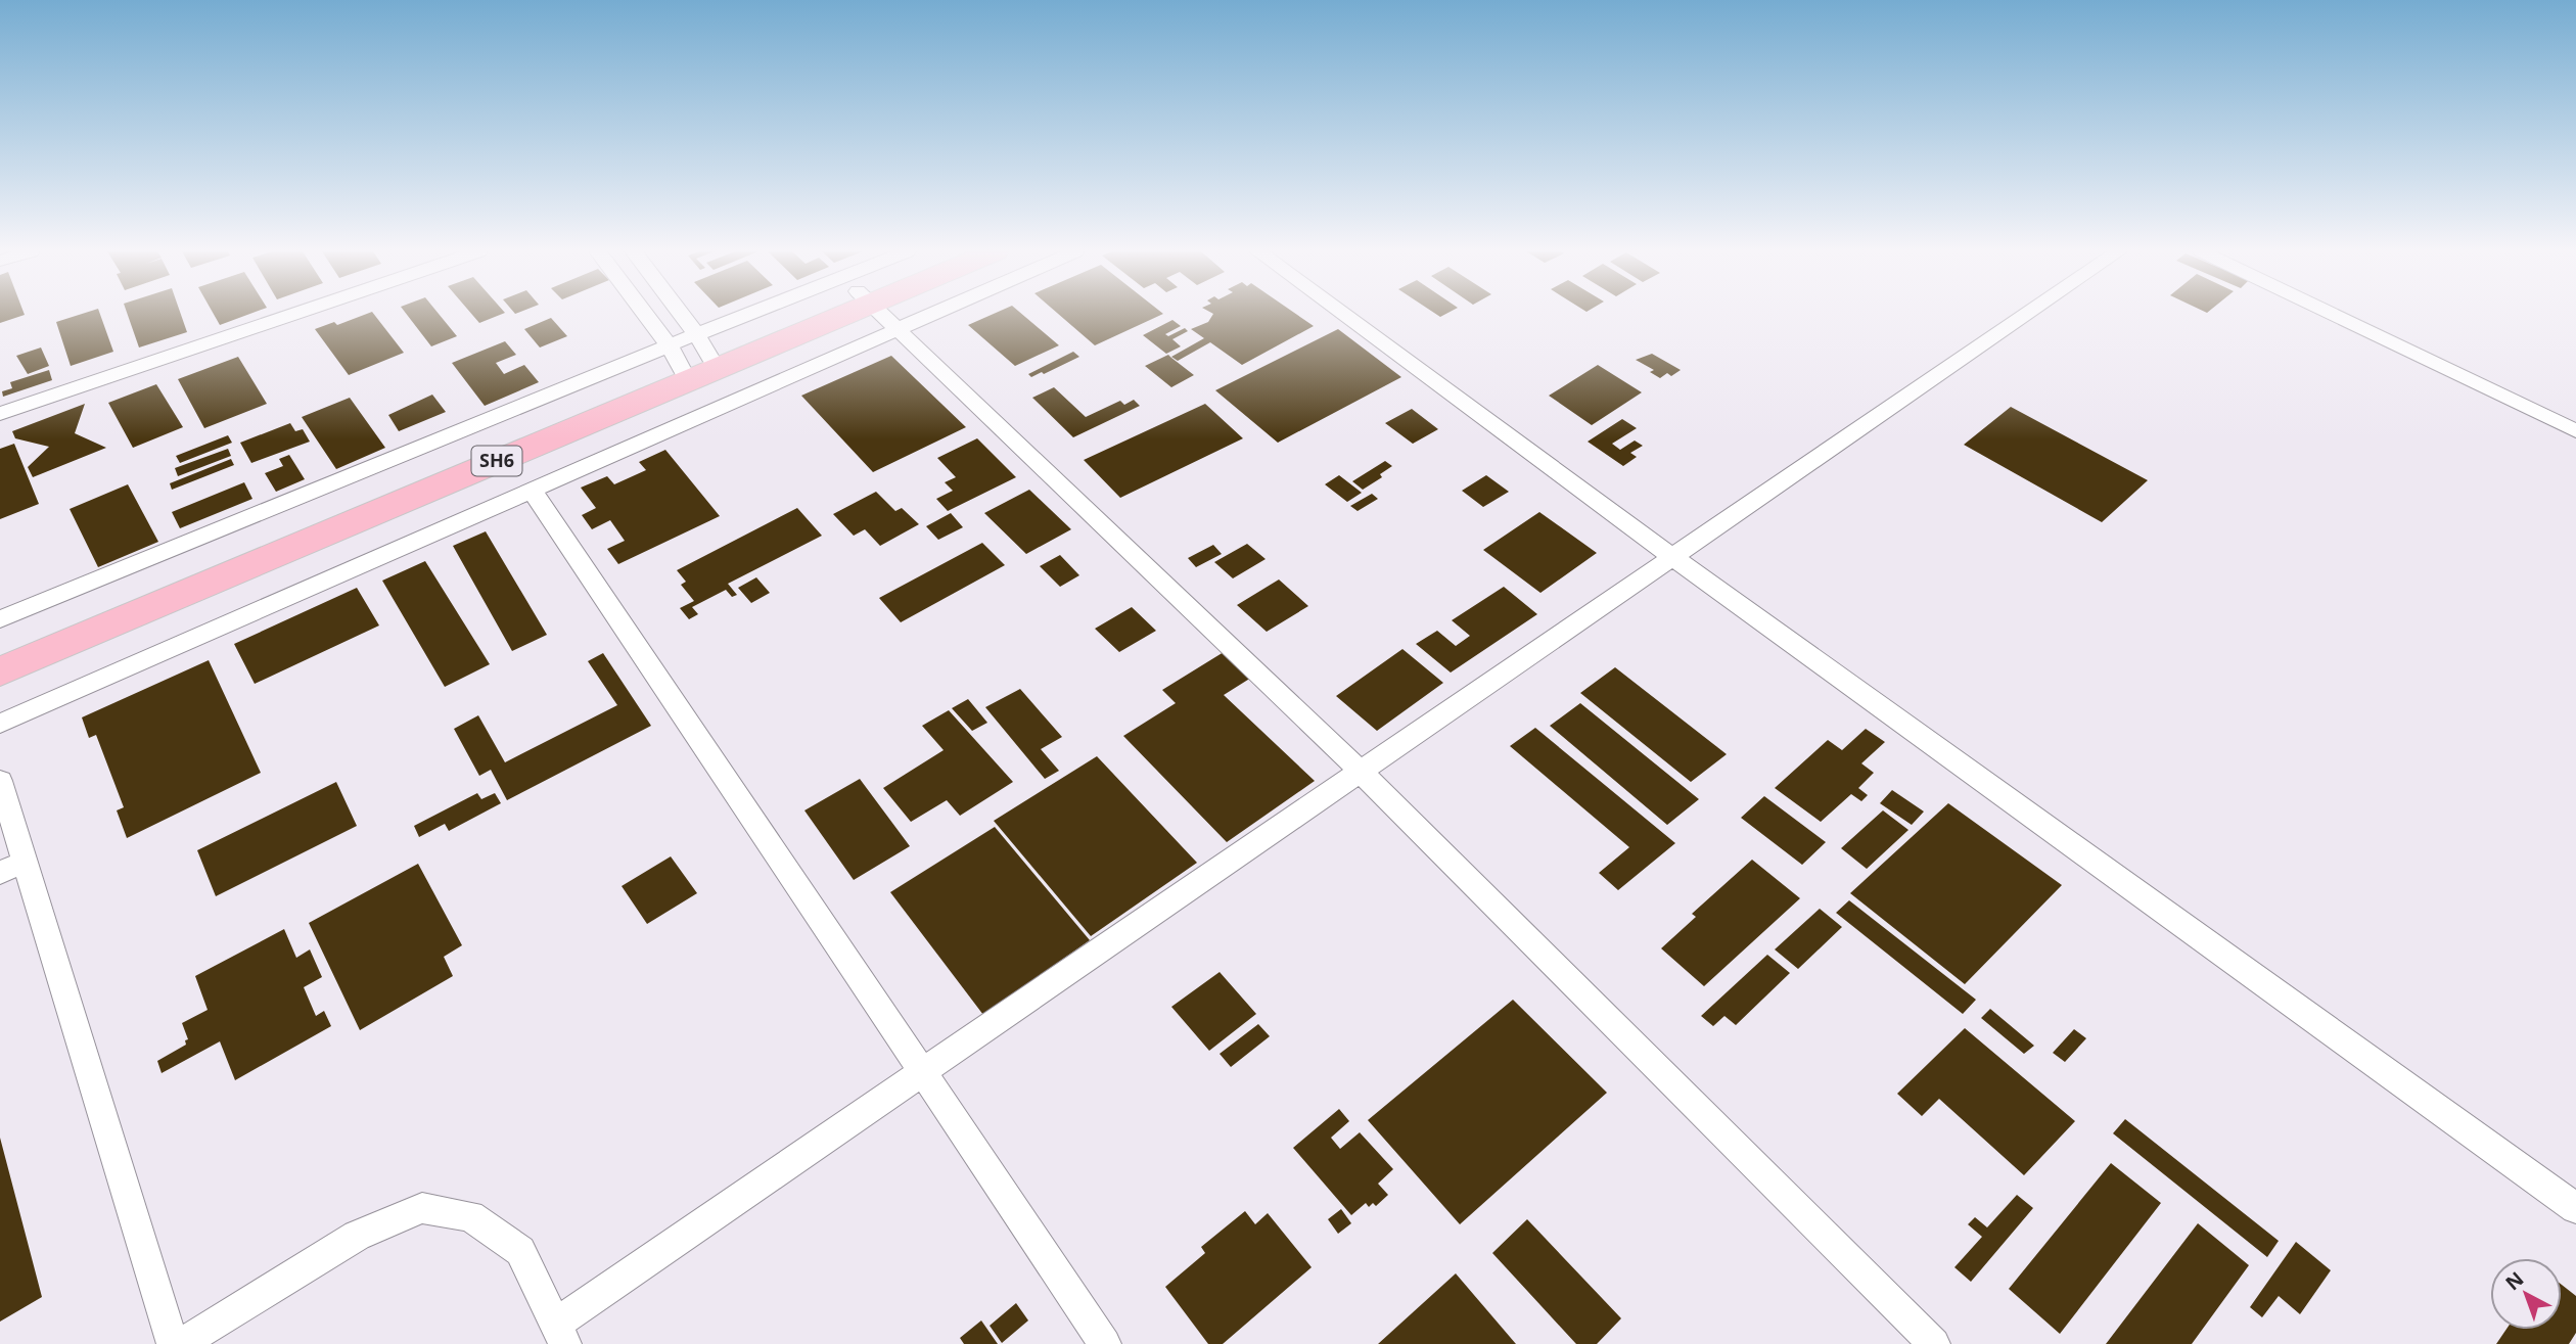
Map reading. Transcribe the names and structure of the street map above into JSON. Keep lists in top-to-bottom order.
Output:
{
  "streets": {
    "main road": ["SH6"]
  },
  "north": "top left"
}
